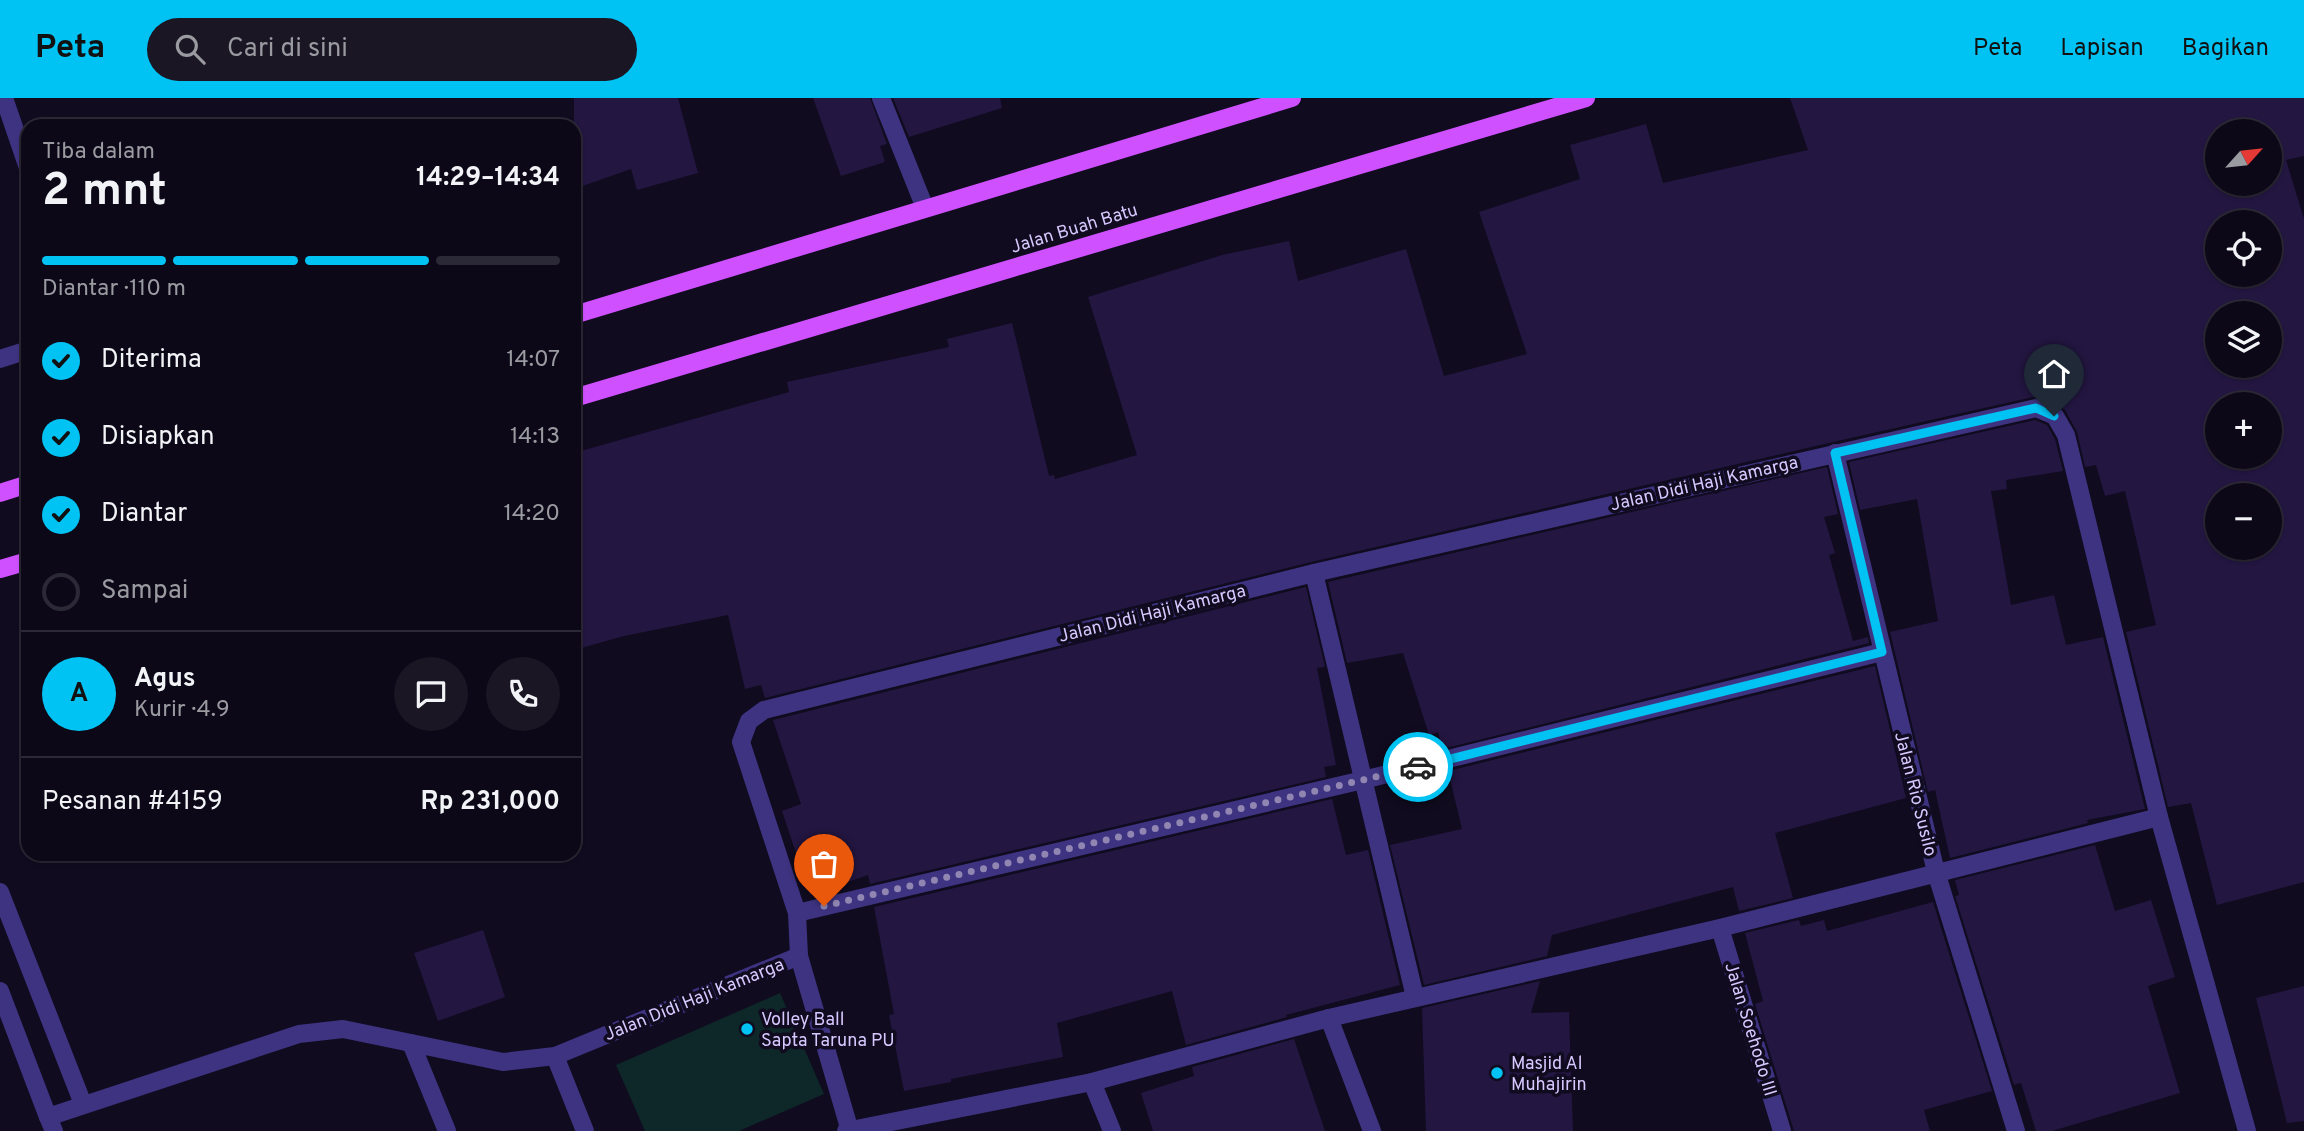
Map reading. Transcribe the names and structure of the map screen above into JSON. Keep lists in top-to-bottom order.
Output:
{
  "streets": {
    "main road": ["Jalan Buah Batu"],
    "street": ["Jalan Didi Haji Kamarga", "Jalan Rio Susilo", "Jalan Soehodo III"]
  },
  "crossings": [
    ["Jalan Didi Haji Kamarga", "Jalan Rio Susilo"]
  ],
  "places": ["Volley Ball Sapta Taruna PU", "Masjid Al Muhajirin"],
  "north": "top right",
  "page": {
    "header": "Peta",
    "search": "Cari di sini",
    "nav": ["Peta", "Lapisan", "Bagikan"],
    "map_buttons": ["+", "−"],
    "heading": ["2 mnt", "Tiba dalam", "14:29–14:34"],
    "panel": [
      "Agus",
      "Kurir · 4.9",
      "Pesanan #4159",
      "Rp 231,000"
    ],
    "bar": "Diantar · 110 m",
    "list": [
      ["Diterima", "14:07"],
      ["Disiapkan", "14:13"],
      ["Diantar", "14:20"],
      "Sampai"
    ],
    "round": "A"
  }
}
